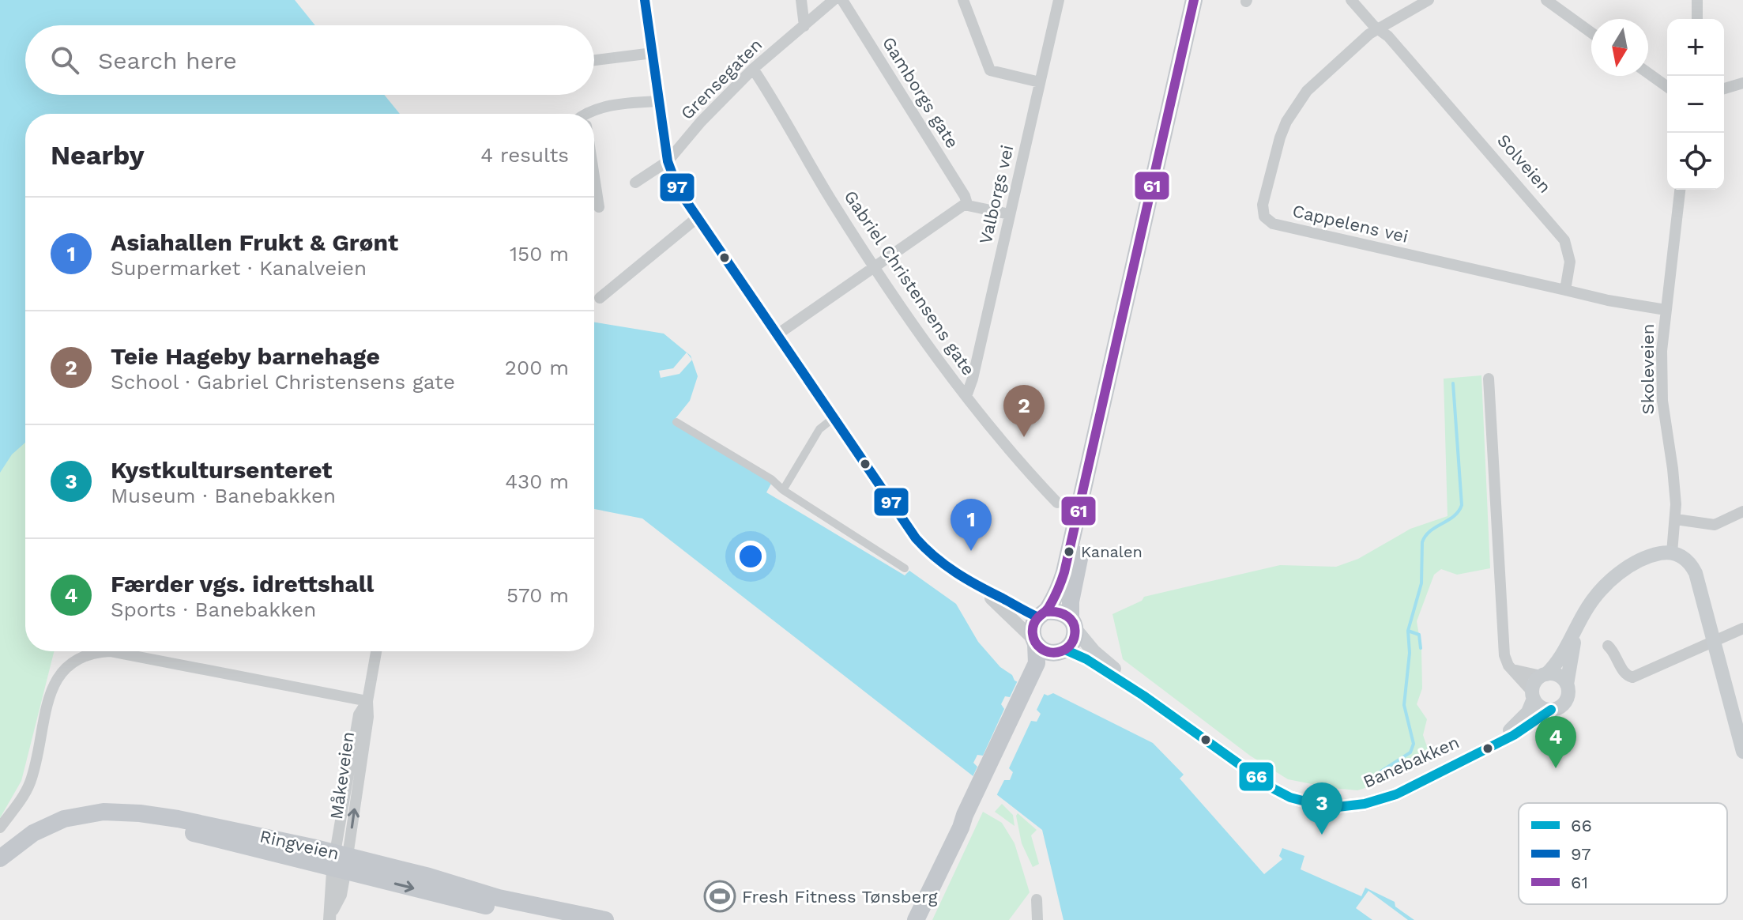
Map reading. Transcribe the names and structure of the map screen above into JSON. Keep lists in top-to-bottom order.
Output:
{
  "streets": {
    "main road": ["Banebakken", "Ringveien"],
    "street": [
      "Grensegaten",
      "Gamborgs gate",
      "Solveien",
      "Valborgs vei",
      "Cappelens vei",
      "Gabriel Christensens gate",
      "Skoleveien"
    ]
  },
  "crossings": [
    ["Grensegaten", "Gabriel Christensens gate"],
    ["Solveien", "Cappelens vei"],
    ["Valborgs vei", "Gabriel Christensens gate"],
    ["Skoleveien", "Banebakken"]
  ],
  "places": {
    "other": ["Kanalen"],
    "sports": ["Fresh Fitness Tønsberg"]
  },
  "lines": ["transit line 97", "transit line 61", "transit line 66"],
  "legend": ["66", "97", "61"],
  "north": "bottom",
  "page": {
    "map_buttons": ["+", "−"],
    "search": "Search here",
    "heading": ["Nearby", "4 results"],
    "list": [
      {
        "mark": "1",
        "name": "Asiahallen Frukt & Grønt",
        "note": "Supermarket · Kanalveien",
        "value": "150 m"
      },
      {
        "mark": "2",
        "name": "Teie Hageby barnehage",
        "note": "School · Gabriel Christensens gate",
        "value": "200 m"
      },
      {
        "mark": "3",
        "name": "Kystkultursenteret",
        "note": "Museum · Banebakken",
        "value": "430 m"
      },
      {
        "mark": "4",
        "name": "Færder vgs. idrettshall",
        "note": "Sports · Banebakken",
        "value": "570 m"
      }
    ],
    "pins": [
      "2",
      "1",
      "4",
      "3"
    ]
  }
}
